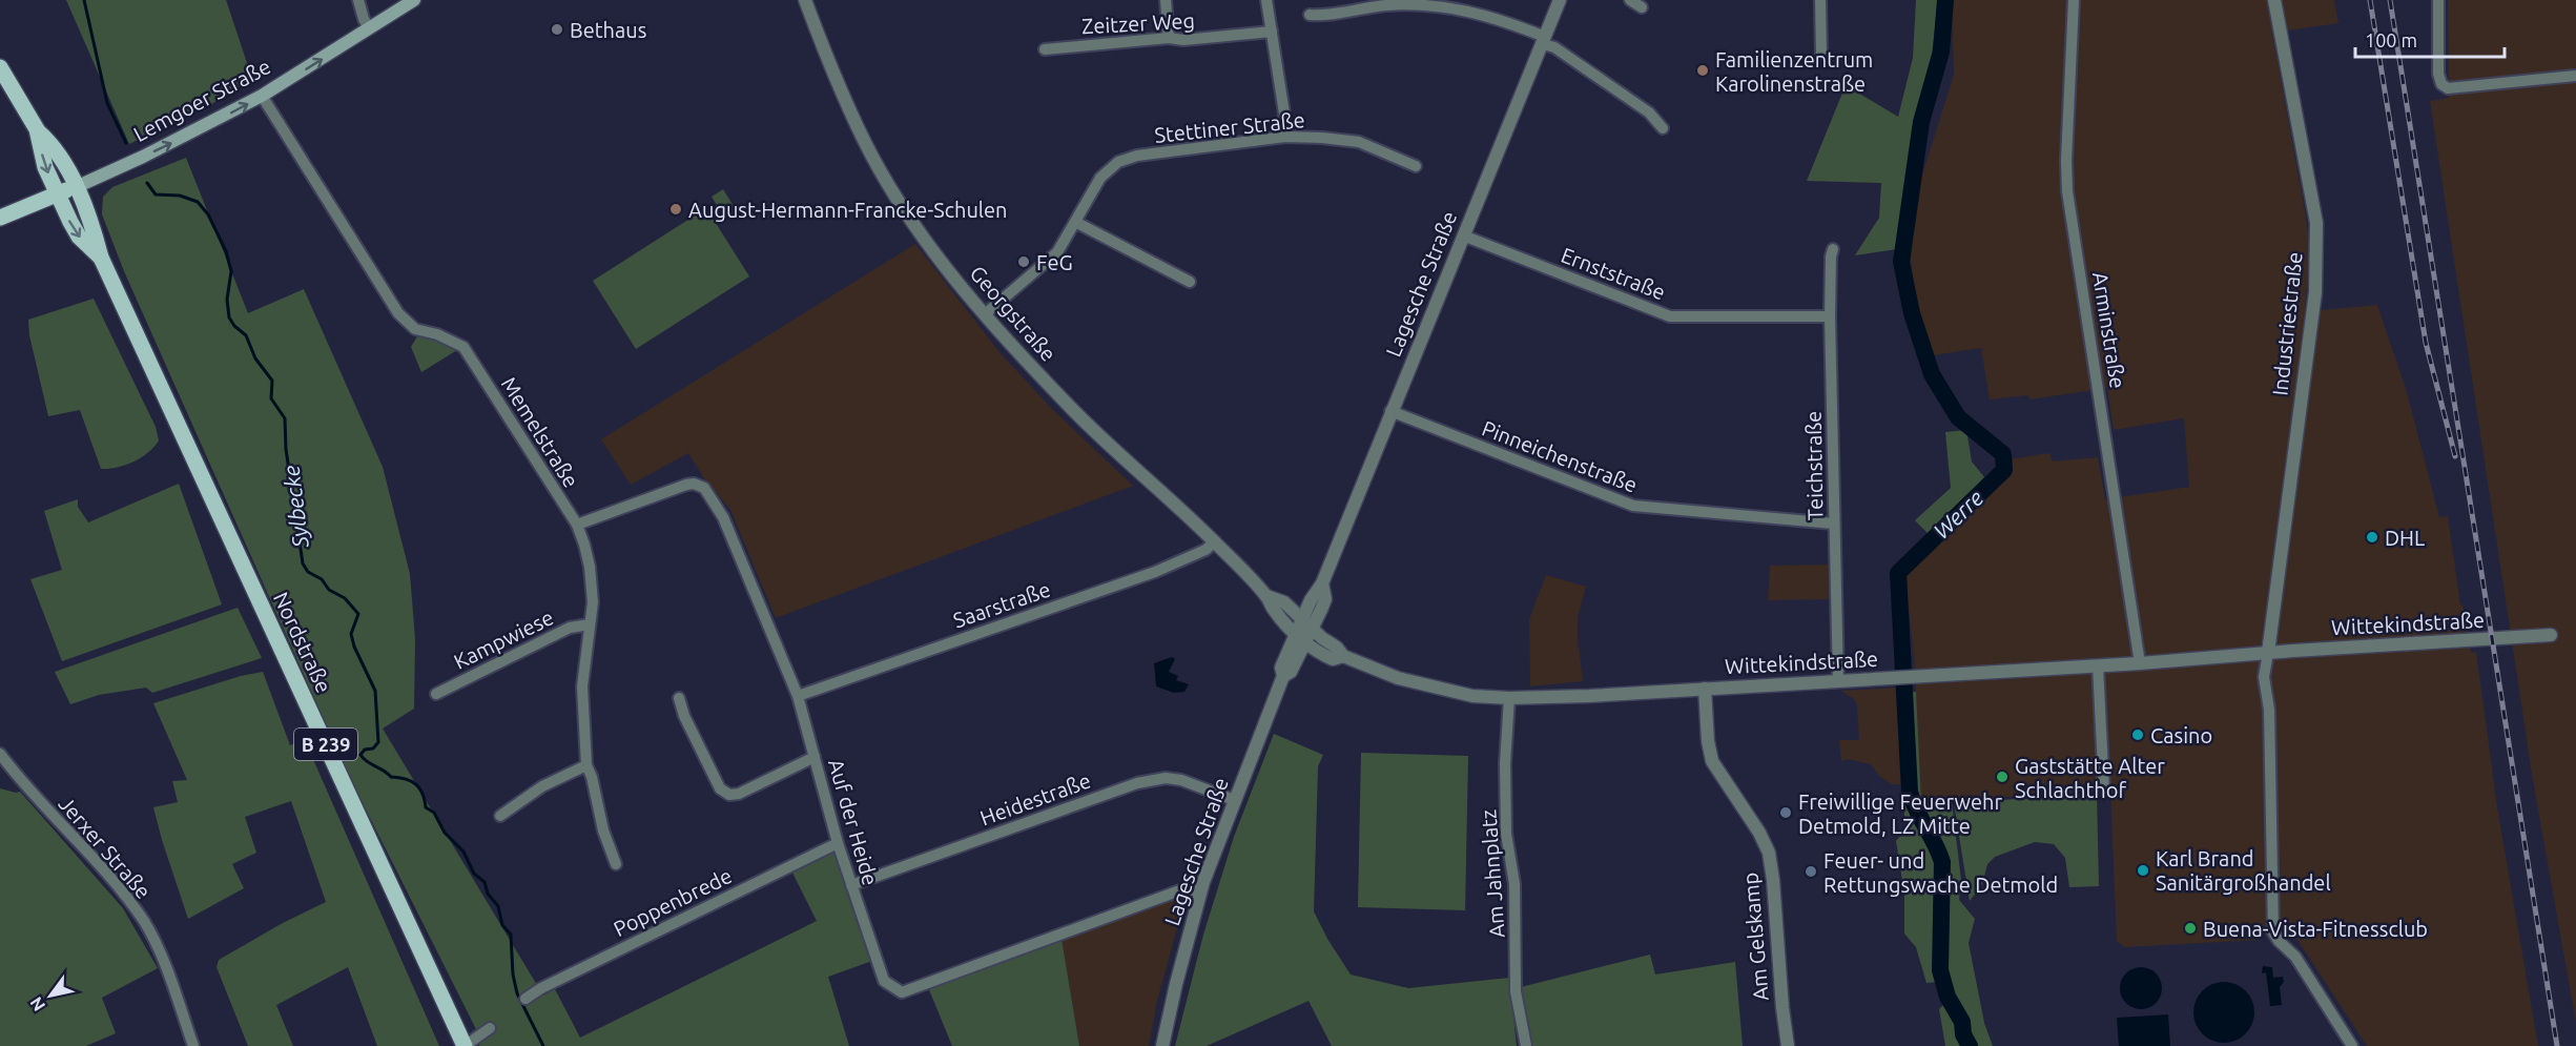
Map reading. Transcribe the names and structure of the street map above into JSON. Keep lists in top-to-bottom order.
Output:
{
  "streets": {
    "main road": ["Lemgoer Straße", "Nordstraße", "B 239"],
    "street": [
      "Zeitzer Weg",
      "Stettiner Straße",
      "Ernststraße",
      "Lagesche Straße",
      "Georgstraße",
      "Industriestraße",
      "Arminstraße",
      "Memelstraße",
      "Pinneichenstraße",
      "Teichstraße",
      "Saarstraße",
      "Wittekindstraße",
      "Kampwiese",
      "Heidestraße",
      "Auf der Heide",
      "Jerxer Straße",
      "Am Jahnplatz",
      "Poppenbrede",
      "Am Gelskamp"
    ]
  },
  "crossings": [
    ["Lemgoer Straße", "Memelstraße"],
    ["Lemgoer Straße", "Nordstraße"],
    ["Lemgoer Straße", "B 239"],
    ["Stettiner Straße", "Georgstraße"],
    ["Ernststraße", "Lagesche Straße"],
    ["Ernststraße", "Teichstraße"],
    ["Lagesche Straße", "Georgstraße"],
    ["Lagesche Straße", "Pinneichenstraße"],
    ["Lagesche Straße", "Wittekindstraße"],
    ["Lagesche Straße", "Heidestraße"],
    ["Lagesche Straße", "Auf der Heide"],
    ["Georgstraße", "Saarstraße"],
    ["Georgstraße", "Wittekindstraße"],
    ["Industriestraße", "Wittekindstraße"],
    ["Arminstraße", "Wittekindstraße"],
    ["Memelstraße", "Kampwiese"],
    ["Memelstraße", "Auf der Heide"],
    ["Pinneichenstraße", "Teichstraße"],
    ["Teichstraße", "Wittekindstraße"],
    ["Saarstraße", "Auf der Heide"],
    ["Wittekindstraße", "Am Jahnplatz"],
    ["Wittekindstraße", "Am Gelskamp"],
    ["Nordstraße", "B 239"],
    ["Heidestraße", "Auf der Heide"],
    ["Auf der Heide", "Poppenbrede"]
  ],
  "one_way": ["Lemgoer Straße"],
  "water": ["Sylbecke", "Werre"],
  "places": [
    "Bethaus",
    "Familienzentrum Karolinenstraße",
    "August-Hermann-Francke-Schulen",
    "FeG",
    "DHL",
    "Casino",
    "Gaststätte Alter Schlachthof",
    "Freiwillige Feuerwehr Detmold, LZ Mitte",
    "Karl Brand Sanitärgroßhandel",
    "Feuer- und Rettungswache Detmold",
    "Buena-Vista-Fitnessclub"
  ],
  "scale_bar": "100 m",
  "north": "bottom left"
}
